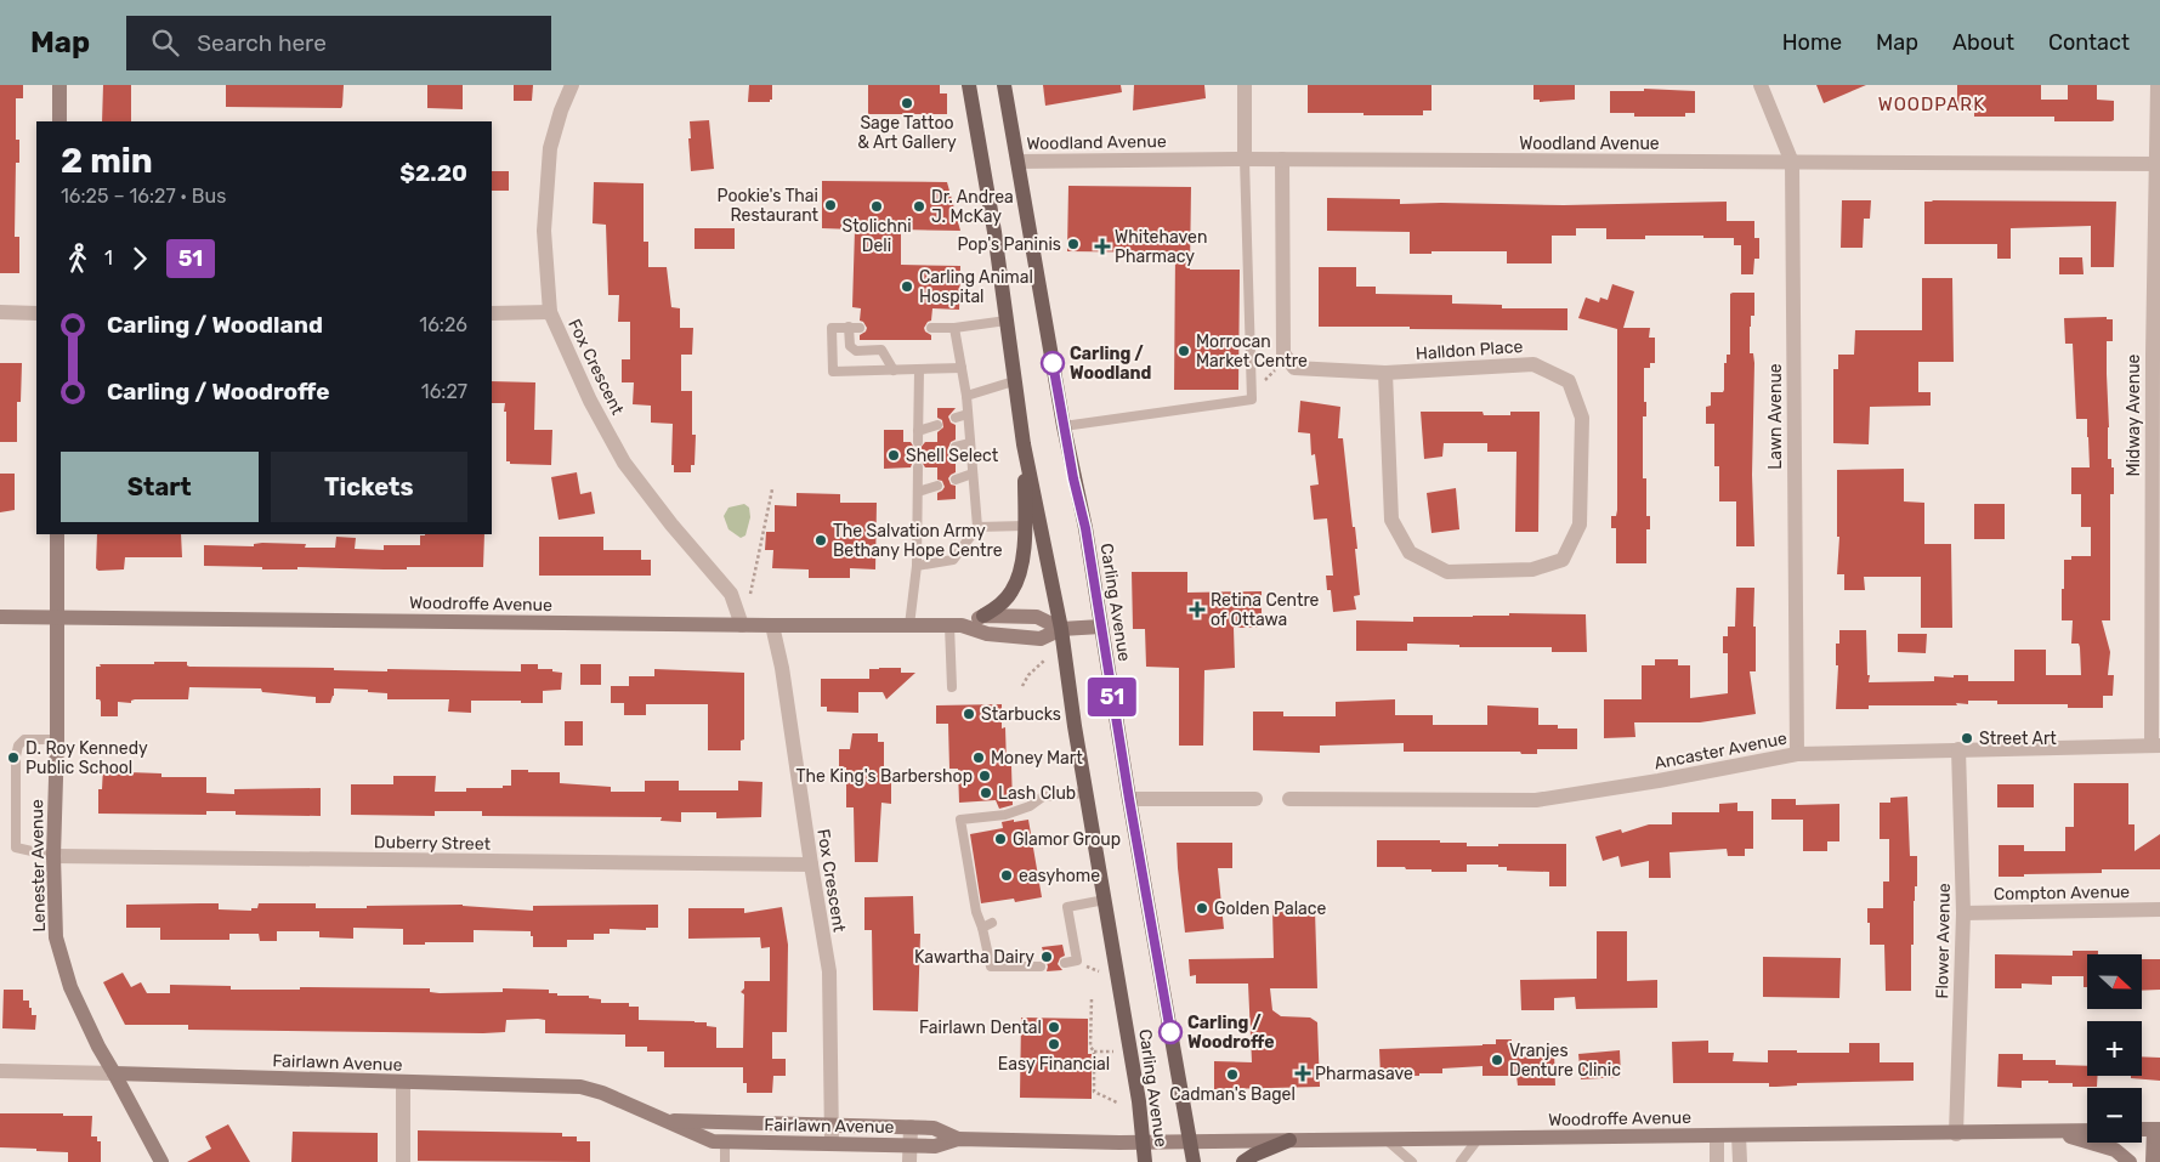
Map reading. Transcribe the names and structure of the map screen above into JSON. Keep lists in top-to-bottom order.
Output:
{
  "streets": {
    "main road": [
      "Carling Avenue",
      "Woodroffe Avenue",
      "Lenester Avenue",
      "Fairlawn Avenue"
    ],
    "street": [
      "Woodland Avenue",
      "Halldon Place",
      "Fox Crescent",
      "Midway Avenue",
      "Lawn Avenue",
      "Ancaster Avenue",
      "Duberry Street",
      "Compton Avenue",
      "Flower Avenue"
    ]
  },
  "crossings": [
    ["Woodland Avenue", "Midway Avenue"],
    ["Woodland Avenue", "Lawn Avenue"],
    ["Woodland Avenue", "Carling Avenue"],
    ["Fox Crescent", "Woodroffe Avenue"],
    ["Fox Crescent", "Duberry Street"],
    ["Fox Crescent", "Fairlawn Avenue"],
    ["Midway Avenue", "Ancaster Avenue"],
    ["Lawn Avenue", "Ancaster Avenue"],
    ["Carling Avenue", "Woodroffe Avenue"],
    ["Carling Avenue", "Fairlawn Avenue"],
    ["Woodroffe Avenue", "Lenester Avenue"],
    ["Woodroffe Avenue", "Flower Avenue"],
    ["Woodroffe Avenue", "Fairlawn Avenue"],
    ["Ancaster Avenue", "Flower Avenue"],
    ["Duberry Street", "Lenester Avenue"],
    ["Lenester Avenue", "Fairlawn Avenue"],
    ["Compton Avenue", "Flower Avenue"]
  ],
  "districts": ["WOODPARK"],
  "places": {
    "other": [
      "Sage Tattoo & Art Gallery",
      "Pookie's Thai Restaurant",
      "Stolichni Deli",
      "Dr. Andrea J. McKay",
      "Pop's Paninis",
      "Carling Animal Hospital",
      "Morrocan Market Centre",
      "Carling / Woodland",
      "Shell Select",
      "The Salvation Army Bethany Hope Centre",
      "Starbucks",
      "Street Art",
      "D. Roy Kennedy Public School",
      "Money Mart",
      "The King's Barbershop",
      "Lash Club",
      "Glamor Group",
      "easyhome",
      "Golden Palace",
      "Kawartha Dairy",
      "Fairlawn Dental",
      "Carling / Woodroffe",
      "Easy Financial",
      "Vranjes Denture Clinic",
      "Cadman's Bagel"
    ],
    "health": ["Whitehaven Pharmacy", "Retina Centre of Ottawa", "Pharmasave"]
  },
  "lines": ["bus line 51"],
  "north": "right",
  "page": {
    "header": "Map",
    "search": "Search here",
    "nav": [
      "Home",
      "Map",
      "About",
      "Contact"
    ],
    "on_map": "51",
    "heading": ["2 min", "16:25 – 16:27 · Bus", "$2.20"],
    "legs": ["1", "51"],
    "list": [
      {
        "name": "Carling / Woodland",
        "value": "16:26"
      },
      {
        "name": "Carling / Woodroffe",
        "value": "16:27"
      }
    ],
    "buttons": ["Start", "Tickets"],
    "map_buttons": ["+", "−"]
  }
}
